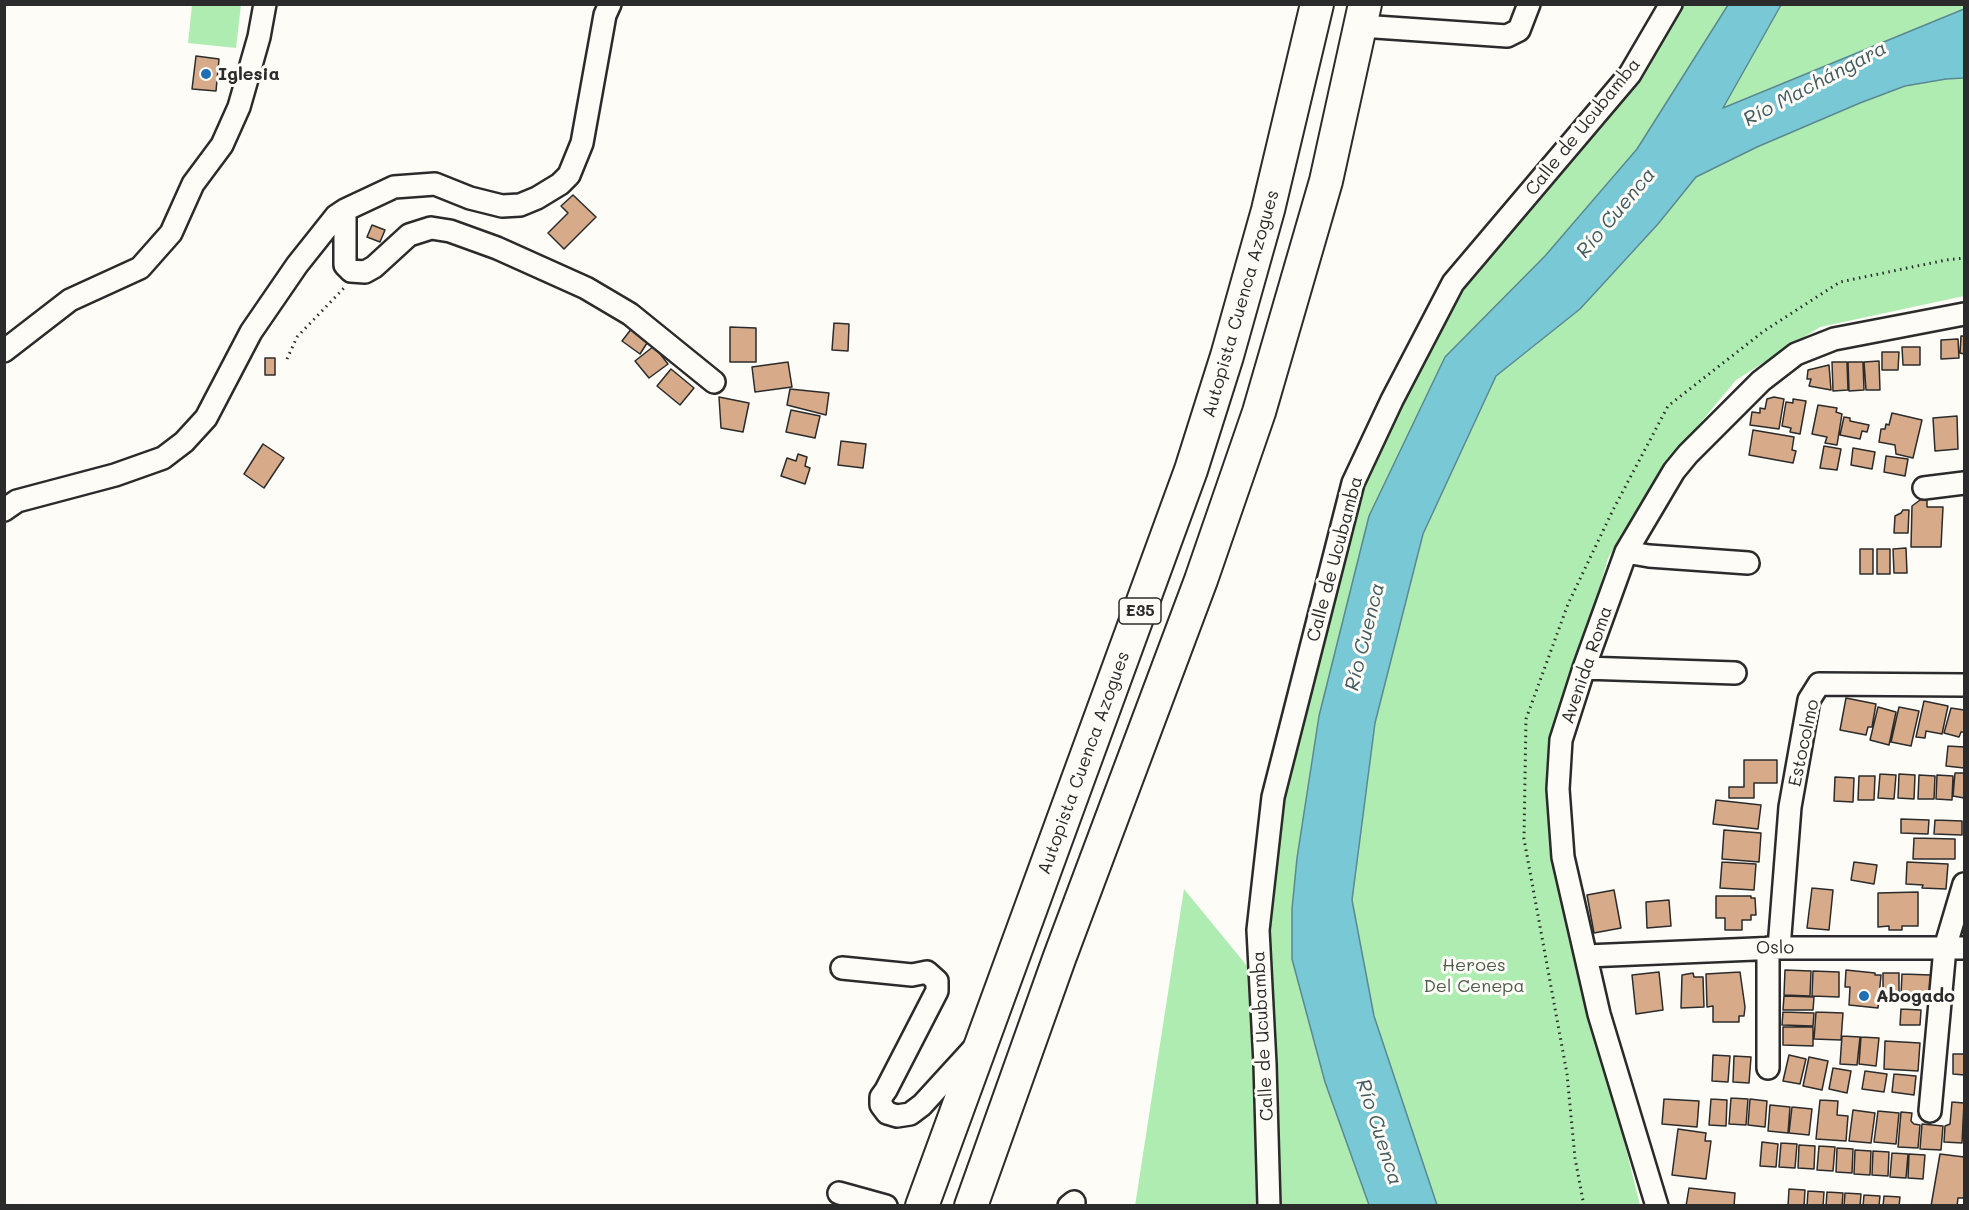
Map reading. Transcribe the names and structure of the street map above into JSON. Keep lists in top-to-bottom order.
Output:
{
  "streets": {
    "highway": ["Autopista Cuenca Azogues", "E35"],
    "street": [
      "Calle de Ucubamba",
      "Avenida Roma",
      "Estocolmo",
      "Oslo"
    ]
  },
  "crossings": [
    ["Avenida Roma", "Oslo"],
    ["Estocolmo", "Oslo"]
  ],
  "water": ["Río Machángara", "Río Cuenca"],
  "parks": ["Heroes Del Cenepa"],
  "places": ["Iglesia", "Abogado"]
}
